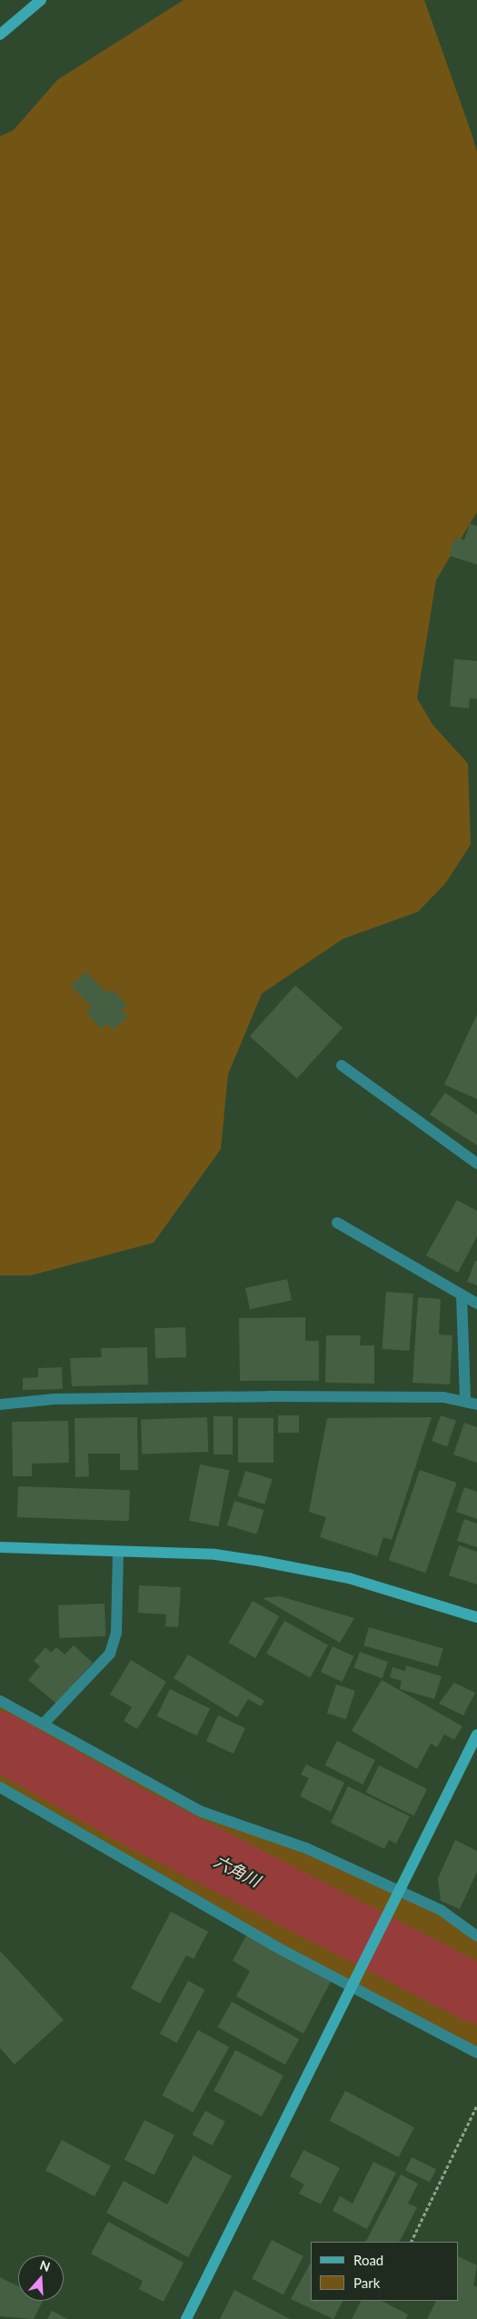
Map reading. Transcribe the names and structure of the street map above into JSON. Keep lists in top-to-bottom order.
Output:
{
  "water": ["六角川"],
  "legend": ["Road", "Park"],
  "north": "top"
}
